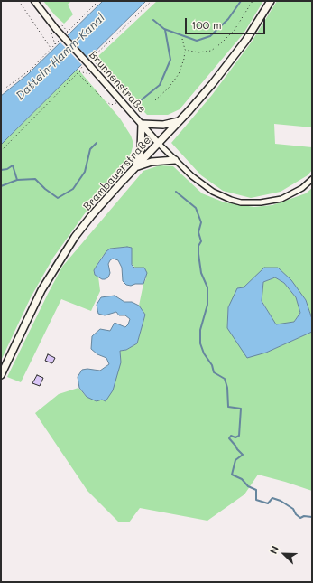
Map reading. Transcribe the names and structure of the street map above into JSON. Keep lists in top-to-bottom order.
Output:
{
  "streets": {
    "main road": ["Brambauerstraße"],
    "street": ["Brunnenstraße"]
  },
  "crossings": [
    ["Brunnenstraße", "Brambauerstraße"]
  ],
  "water": ["Datteln-Hamm-Kanal"],
  "scale_bar": "100 m",
  "north": "top left"
}
